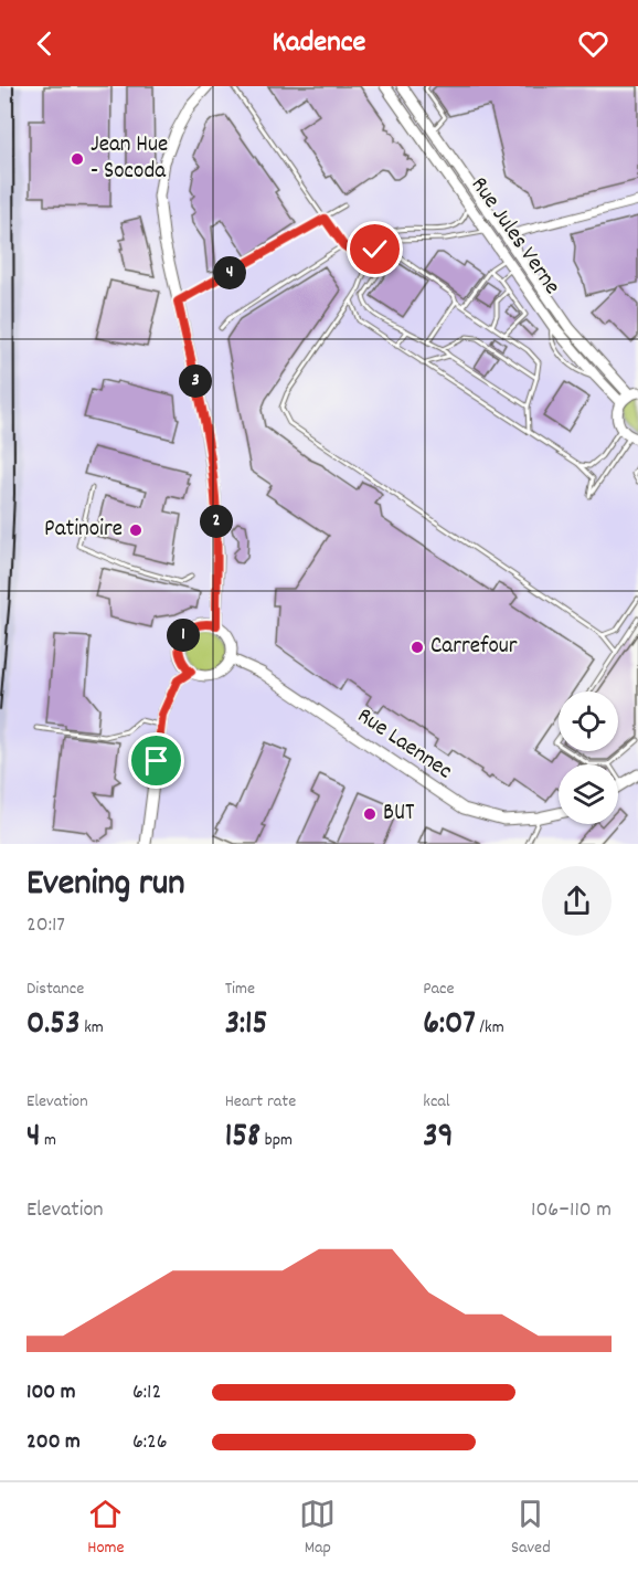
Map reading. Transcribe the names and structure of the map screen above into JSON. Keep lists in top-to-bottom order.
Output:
{
  "streets": {
    "street": ["Rue Jules Verne", "Rue Laennec"]
  },
  "places": [
    "Jean Hue - Socoda",
    "Patinoire",
    "Carrefour",
    "BUT"
  ],
  "page": {
    "header": "Kadence",
    "pins": [
      "4",
      "3",
      "2",
      "1"
    ],
    "heading": ["Evening run", "20:17"],
    "stats": [
      ["Distance", "0.53 km"],
      ["Time", "3:15"],
      ["Pace", "6:07 /km"],
      ["Elevation", "4 m"],
      ["Heart rate", "158 bpm"],
      ["kcal", "39"]
    ],
    "chart": ["Elevation", "106–110 m"],
    "list": [
      {
        "name": "100 m",
        "note": "6:12"
      },
      {
        "name": "200 m",
        "note": "6:26"
      }
    ],
    "tabs": ["Home", "Map", "Saved"]
  }
}
